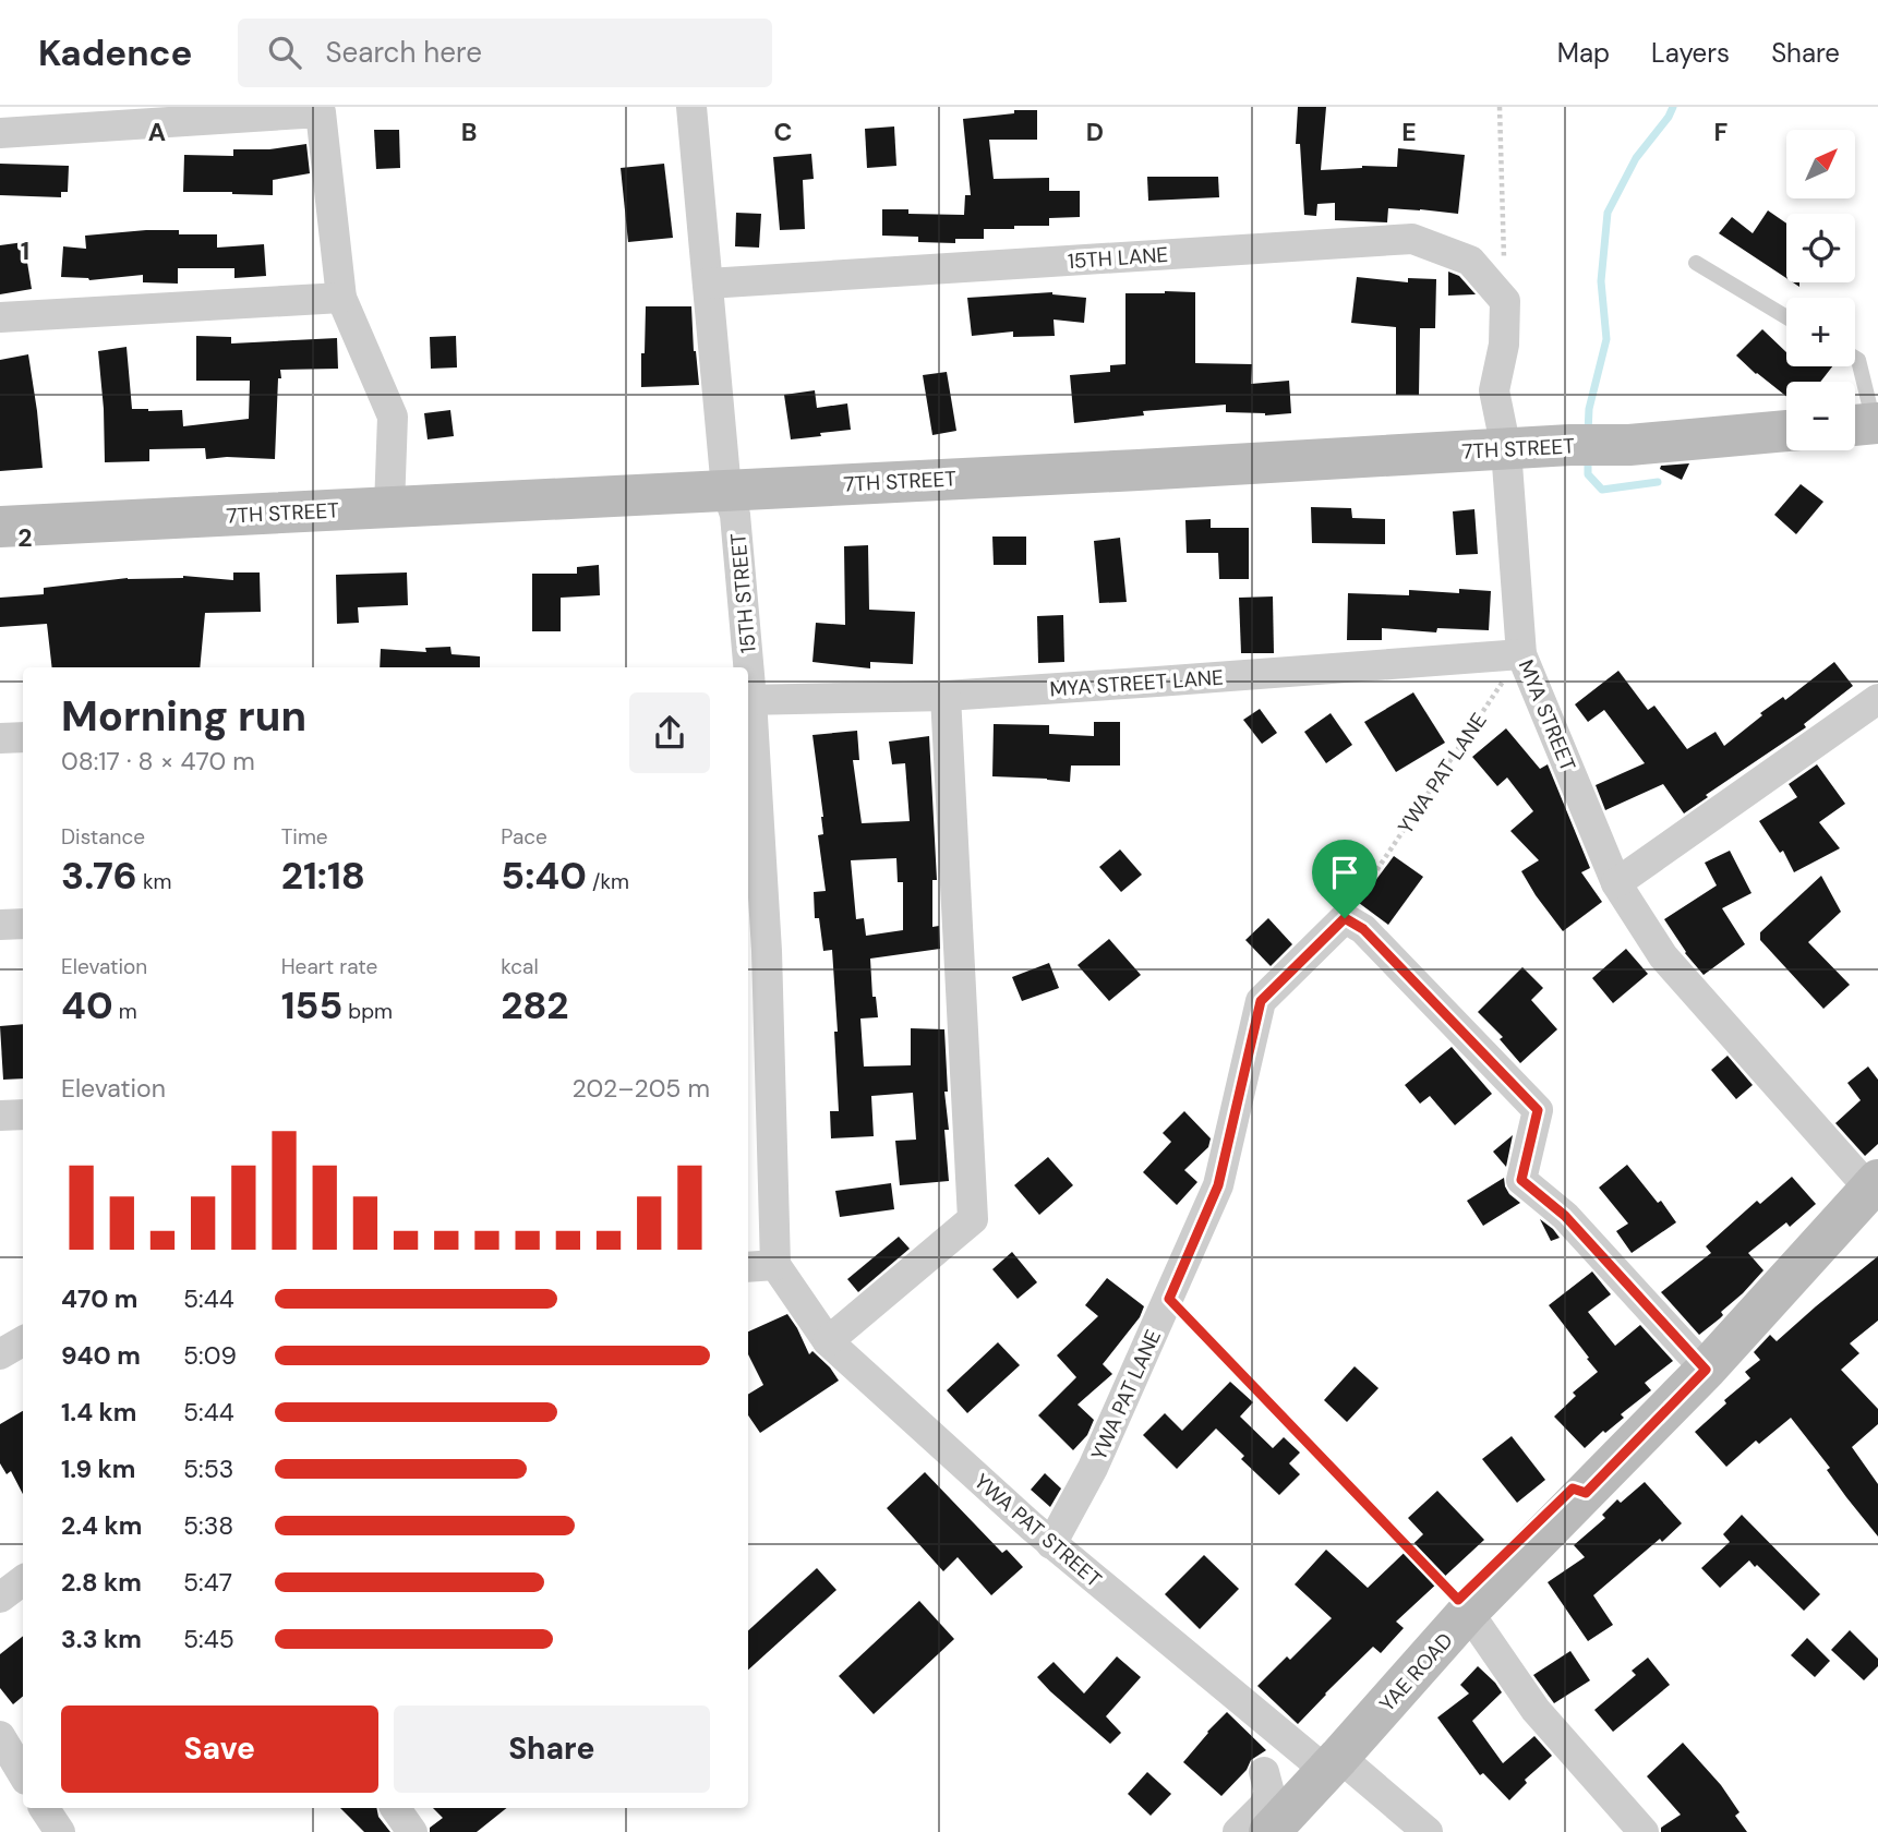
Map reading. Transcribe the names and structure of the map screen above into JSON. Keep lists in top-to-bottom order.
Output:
{
  "streets": {
    "street": [
      "15TH LANE",
      "7TH STREET",
      "15TH STREET",
      "MYA STREET LANE",
      "MYA STREET",
      "YWA PAT LANE",
      "YWA PAT STREET",
      "YAE ROAD"
    ]
  },
  "crossings": [
    ["15TH LANE", "15TH STREET"],
    ["7TH STREET", "15TH STREET"],
    ["7TH STREET", "MYA STREET"],
    ["15TH STREET", "MYA STREET LANE"],
    ["15TH STREET", "YWA PAT STREET"],
    ["MYA STREET LANE", "MYA STREET"],
    ["MYA STREET LANE", "YWA PAT LANE"],
    ["MYA STREET", "YWA PAT LANE"],
    ["MYA STREET", "YAE ROAD"],
    ["YWA PAT LANE", "YWA PAT STREET"],
    ["YWA PAT STREET", "YAE ROAD"]
  ],
  "north": "top right",
  "page": {
    "header": "Kadence",
    "search": "Search here",
    "nav": ["Map", "Layers", "Share"],
    "map_buttons": ["+", "−"],
    "heading": ["Morning run", "08:17 · 8 × 470 m"],
    "stats": [
      ["Distance", "3.76 km"],
      ["Time", "21:18"],
      ["Pace", "5:40 /km"],
      ["Elevation", "40 m"],
      ["Heart rate", "155 bpm"],
      ["kcal", "282"]
    ],
    "chart": ["Elevation", "202–205 m"],
    "list": [
      {
        "name": "470 m",
        "note": "5:44"
      },
      {
        "name": "940 m",
        "note": "5:09"
      },
      {
        "name": "1.4 km",
        "note": "5:44"
      },
      {
        "name": "1.9 km",
        "note": "5:53"
      },
      {
        "name": "2.4 km",
        "note": "5:38"
      },
      {
        "name": "2.8 km",
        "note": "5:47"
      },
      {
        "name": "3.3 km",
        "note": "5:45"
      }
    ],
    "buttons": ["Save", "Share"]
  },
  "grid": {
    "columns": [
      "A",
      "B",
      "C",
      "D",
      "E",
      "F"
    ],
    "rows": ["1", "2"]
  }
}
